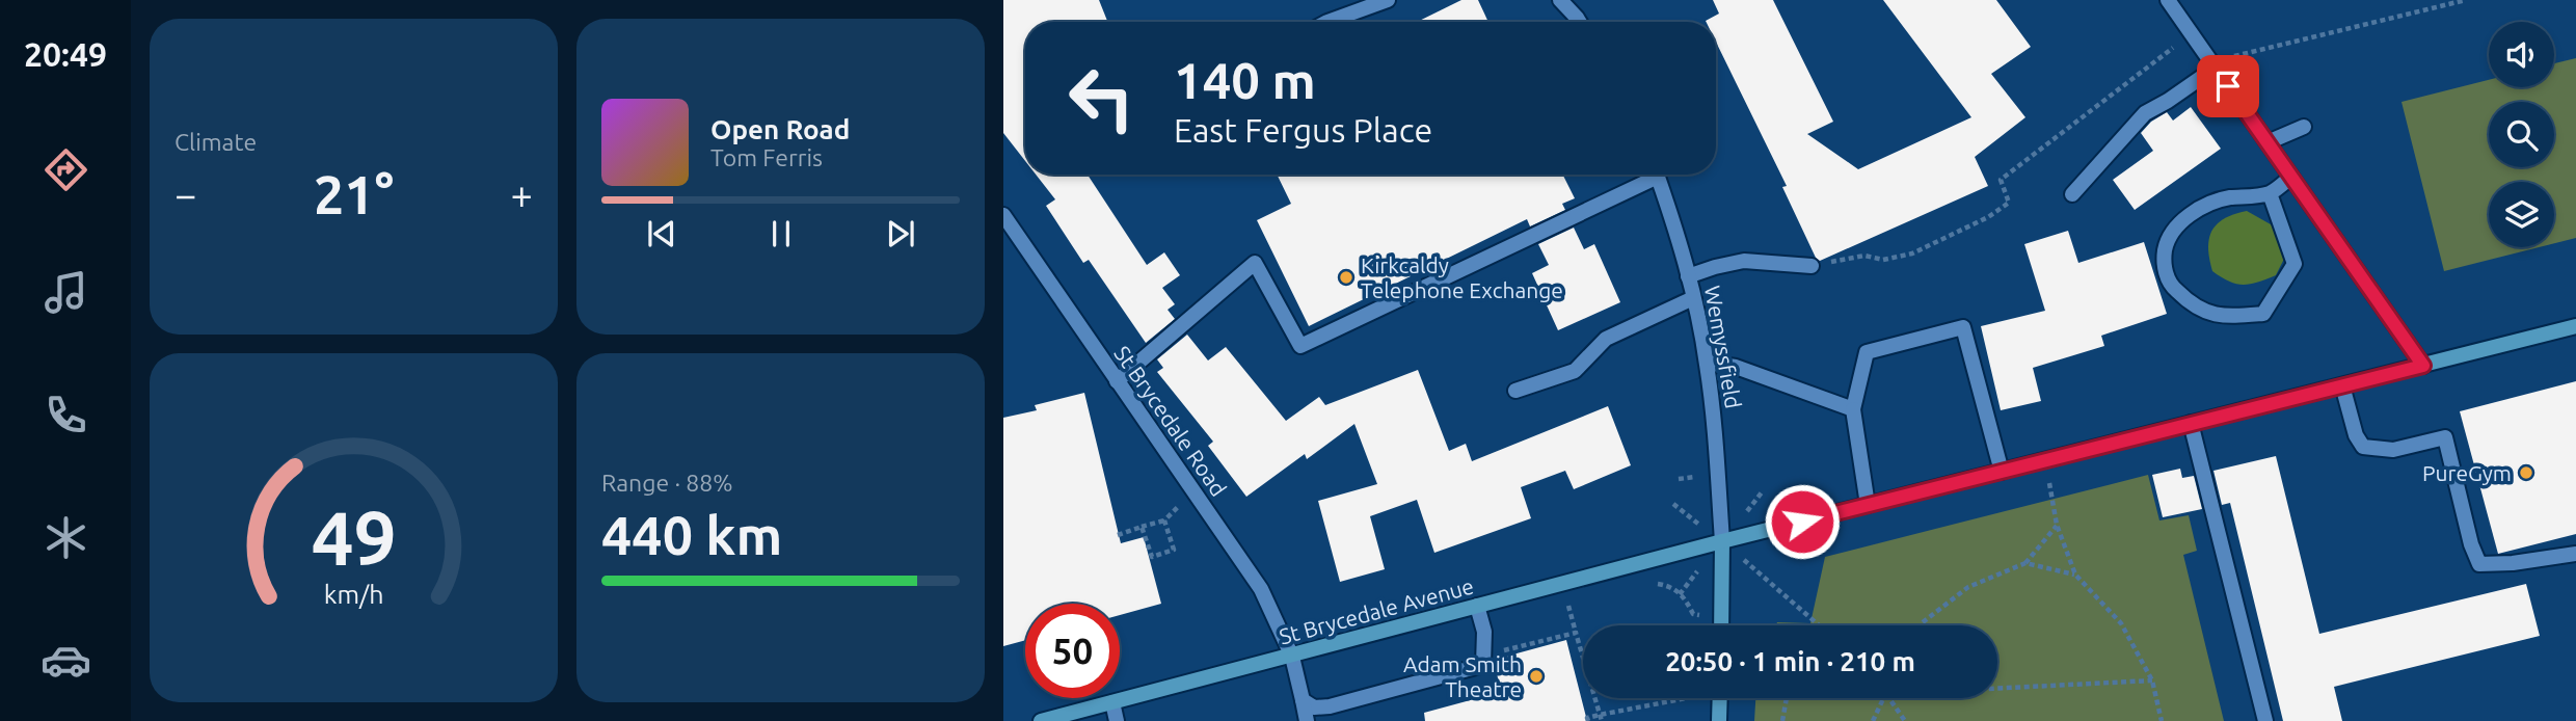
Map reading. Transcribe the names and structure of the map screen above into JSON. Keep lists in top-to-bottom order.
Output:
{
  "streets": {
    "main road": ["St Brycedale Avenue"],
    "street": ["Wemyssfield", "St Brycedale Road"]
  },
  "crossings": [
    ["Wemyssfield", "St Brycedale Avenue"],
    ["St Brycedale Road", "St Brycedale Avenue"]
  ],
  "places": ["Kirkcaldy Telephone Exchange", "PureGym", "Adam Smith Theatre"],
  "page": {
    "tabs": "20:49",
    "tile": [
      "Climate",
      ["Range · 88%", "440 km"]
    ],
    "turn": ["140 m", "East Fergus Place"],
    "song": ["Open Road", "Tom Ferris"],
    "heat": ["−", "21°", "+"],
    "limit": "50",
    "trip": "20:50 · 1 min · 210 m",
    "gauge": ["49", "km/h"]
  }
}
